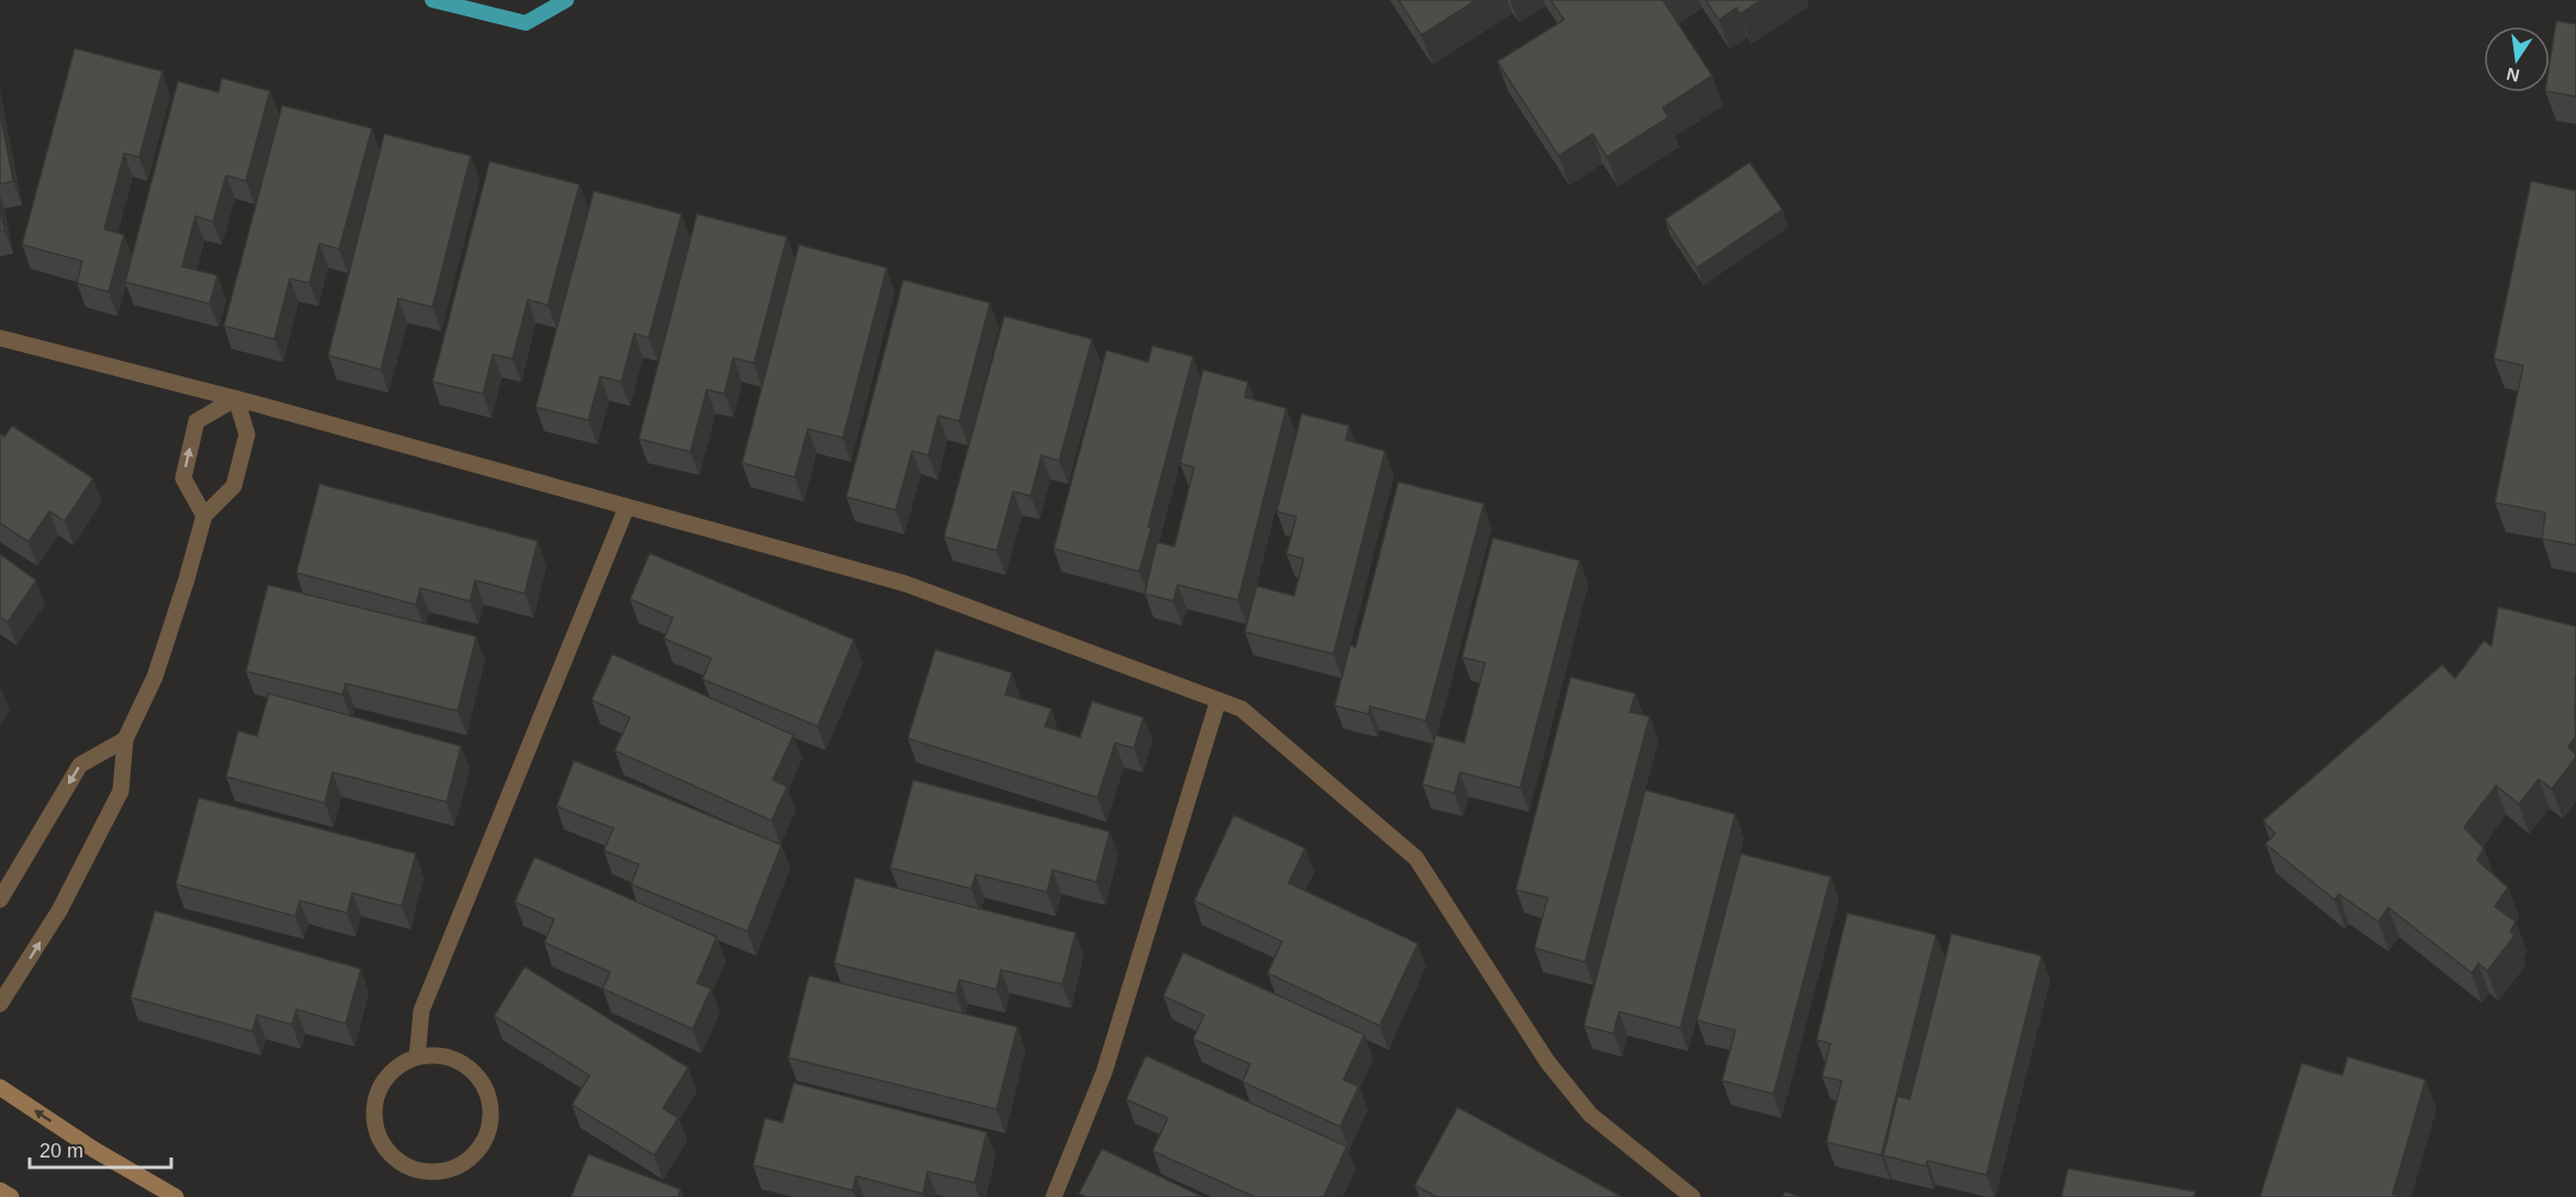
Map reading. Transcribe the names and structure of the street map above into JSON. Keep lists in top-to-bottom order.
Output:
{
  "scale_bar": "20 m",
  "north": "bottom"
}
